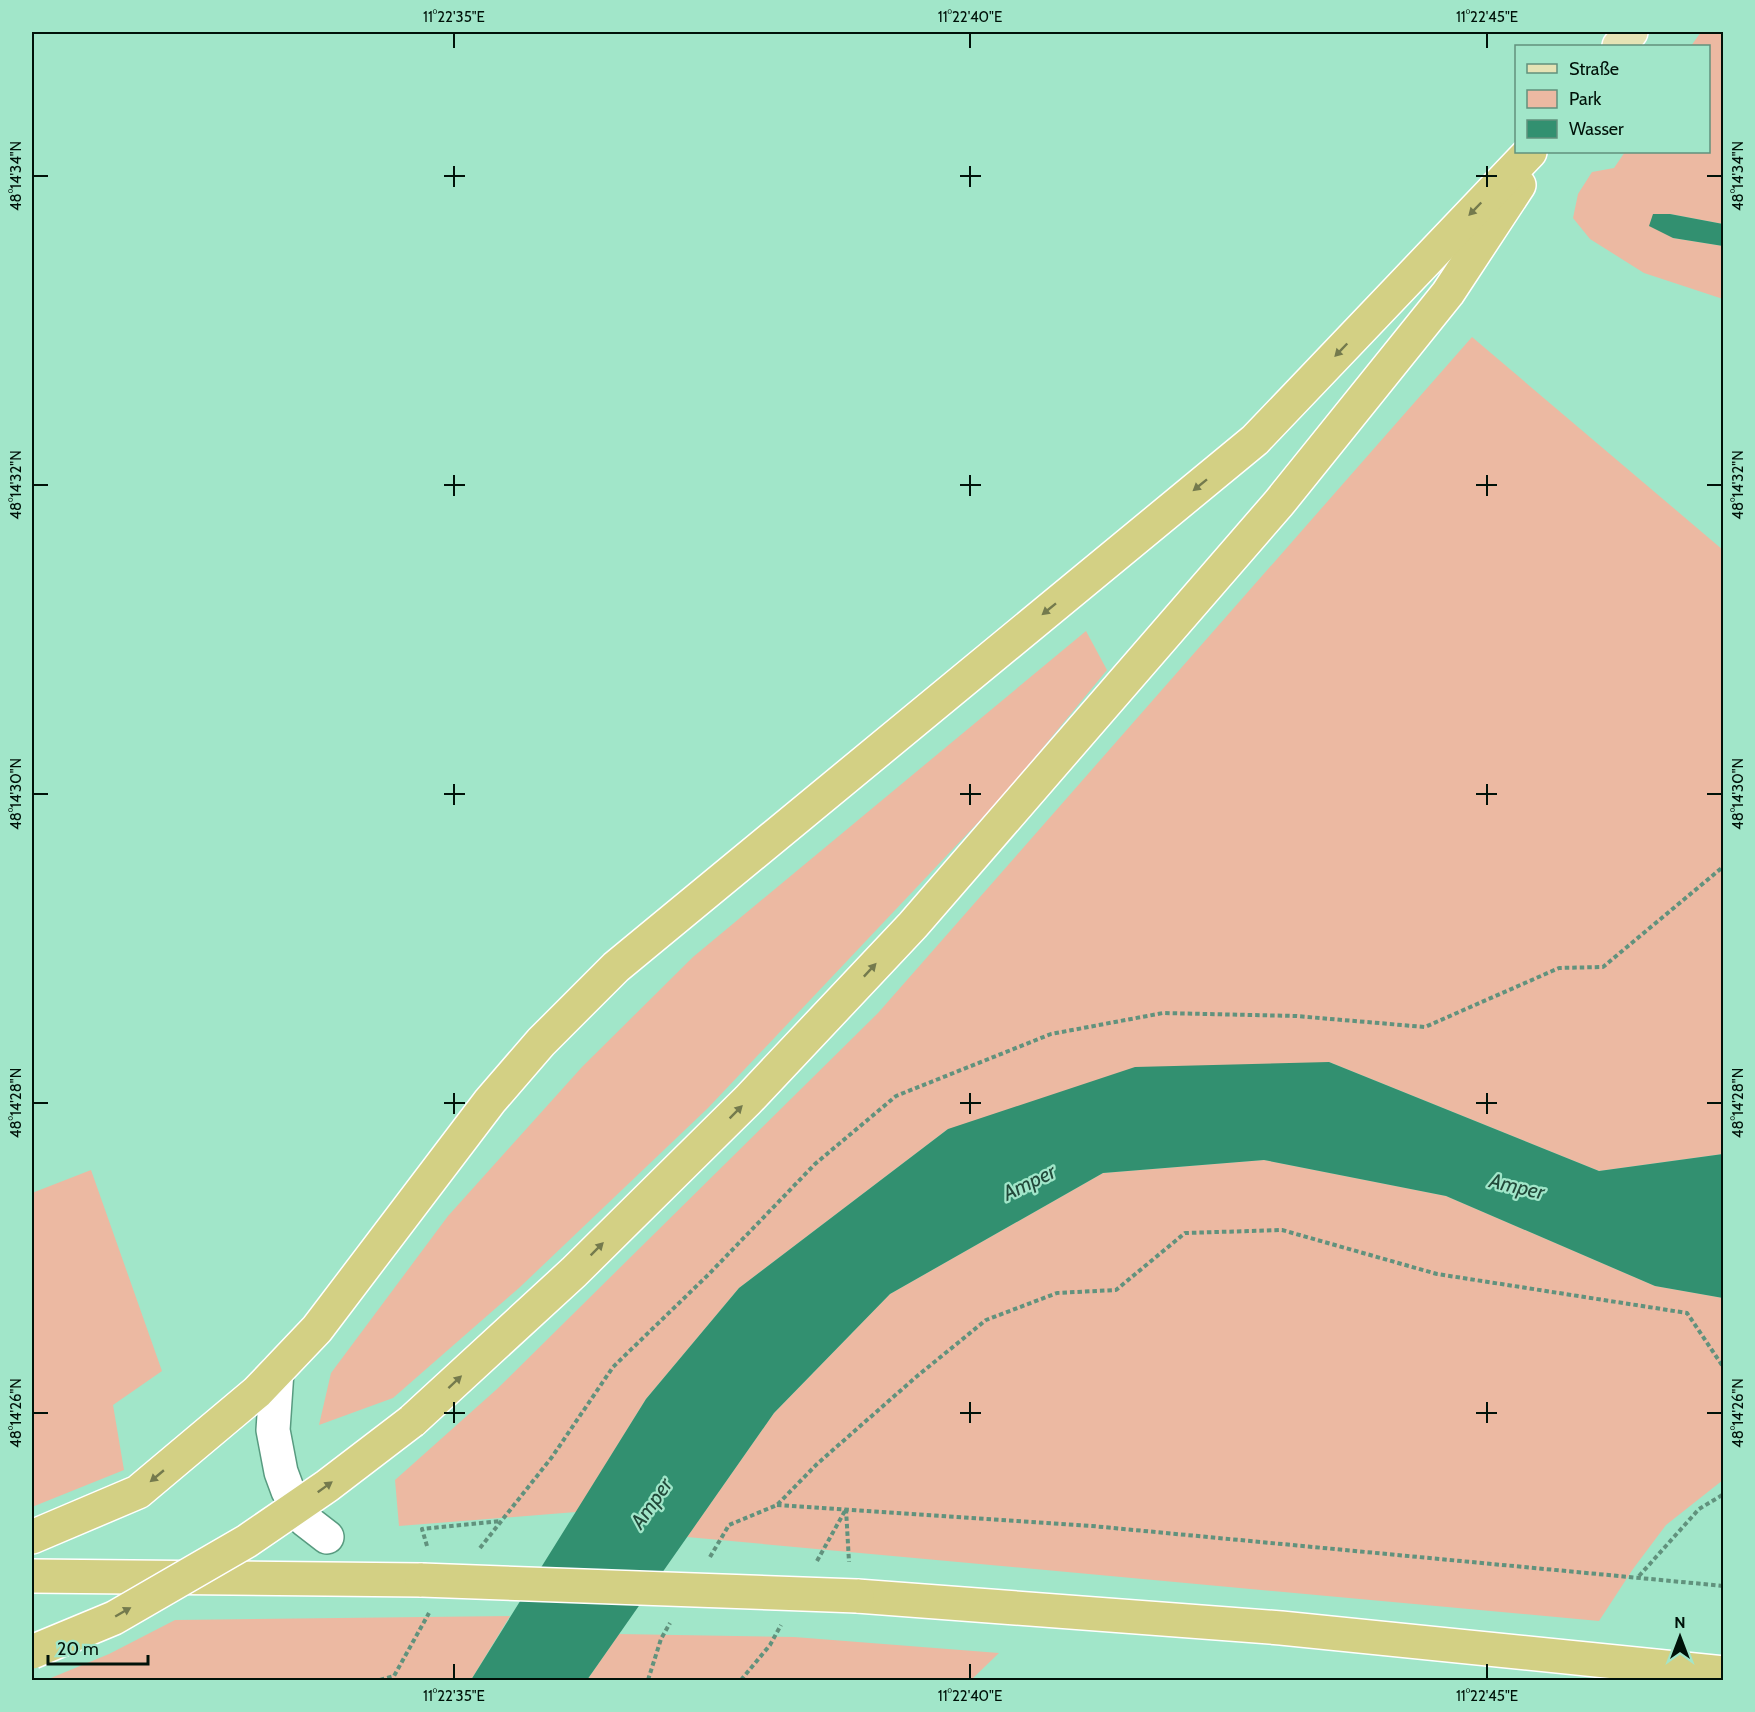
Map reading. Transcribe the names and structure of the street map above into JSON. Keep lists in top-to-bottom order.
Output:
{
  "water": ["Amper"],
  "legend": ["Straße", "Park", "Wasser"],
  "scale_bar": "20 m",
  "north": "top",
  "coordinates": [
    "11°22'35\"E",
    "11°22'40\"E",
    "11°22'45\"E",
    "48°14'34\"N",
    "48°14'32\"N",
    "48°14'30\"N",
    "48°14'28\"N",
    "48°14'26\"N"
  ]
}
